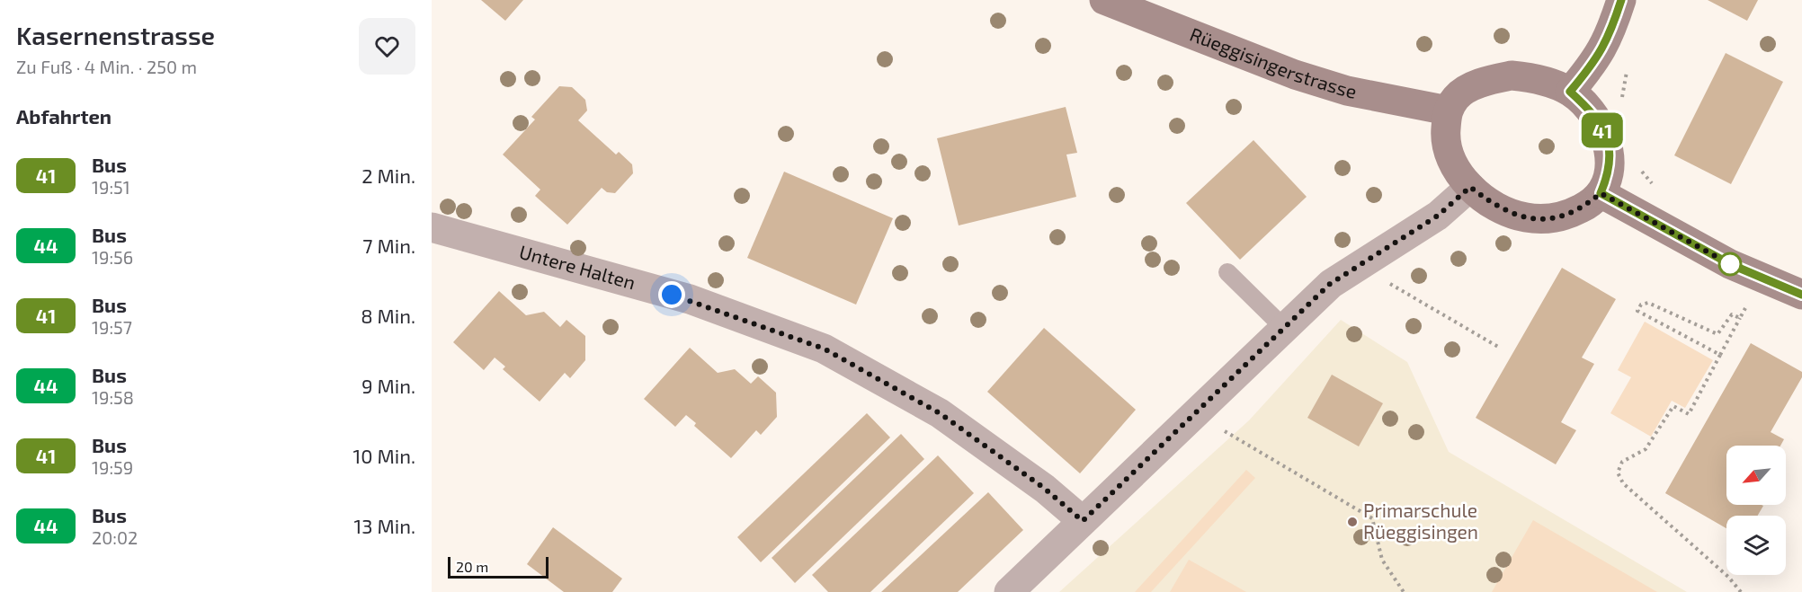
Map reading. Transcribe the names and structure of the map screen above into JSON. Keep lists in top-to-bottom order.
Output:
{
  "streets": {
    "street": ["Rüeggisingerstrasse", "Untere Halten"]
  },
  "places": ["Primarschule Rüeggisingen"],
  "lines": ["bus line 41"],
  "scale_bar": "20 m",
  "north": "bottom left",
  "page": {
    "heading": [
      ["Kasernenstrasse", "Zu Fuß · 4 Min. · 250 m"],
      "Abfahrten"
    ],
    "on_map": "41",
    "list": [
      {
        "mark": "41",
        "name": "Bus",
        "note": "19:51",
        "value": "2 Min."
      },
      {
        "mark": "44",
        "name": "Bus",
        "note": "19:56",
        "value": "7 Min."
      },
      {
        "mark": "41",
        "name": "Bus",
        "note": "19:57",
        "value": "8 Min."
      },
      {
        "mark": "44",
        "name": "Bus",
        "note": "19:58",
        "value": "9 Min."
      },
      {
        "mark": "41",
        "name": "Bus",
        "note": "19:59",
        "value": "10 Min."
      },
      {
        "mark": "44",
        "name": "Bus",
        "note": "20:02",
        "value": "13 Min."
      }
    ],
    "scale": "20 m"
  }
}
